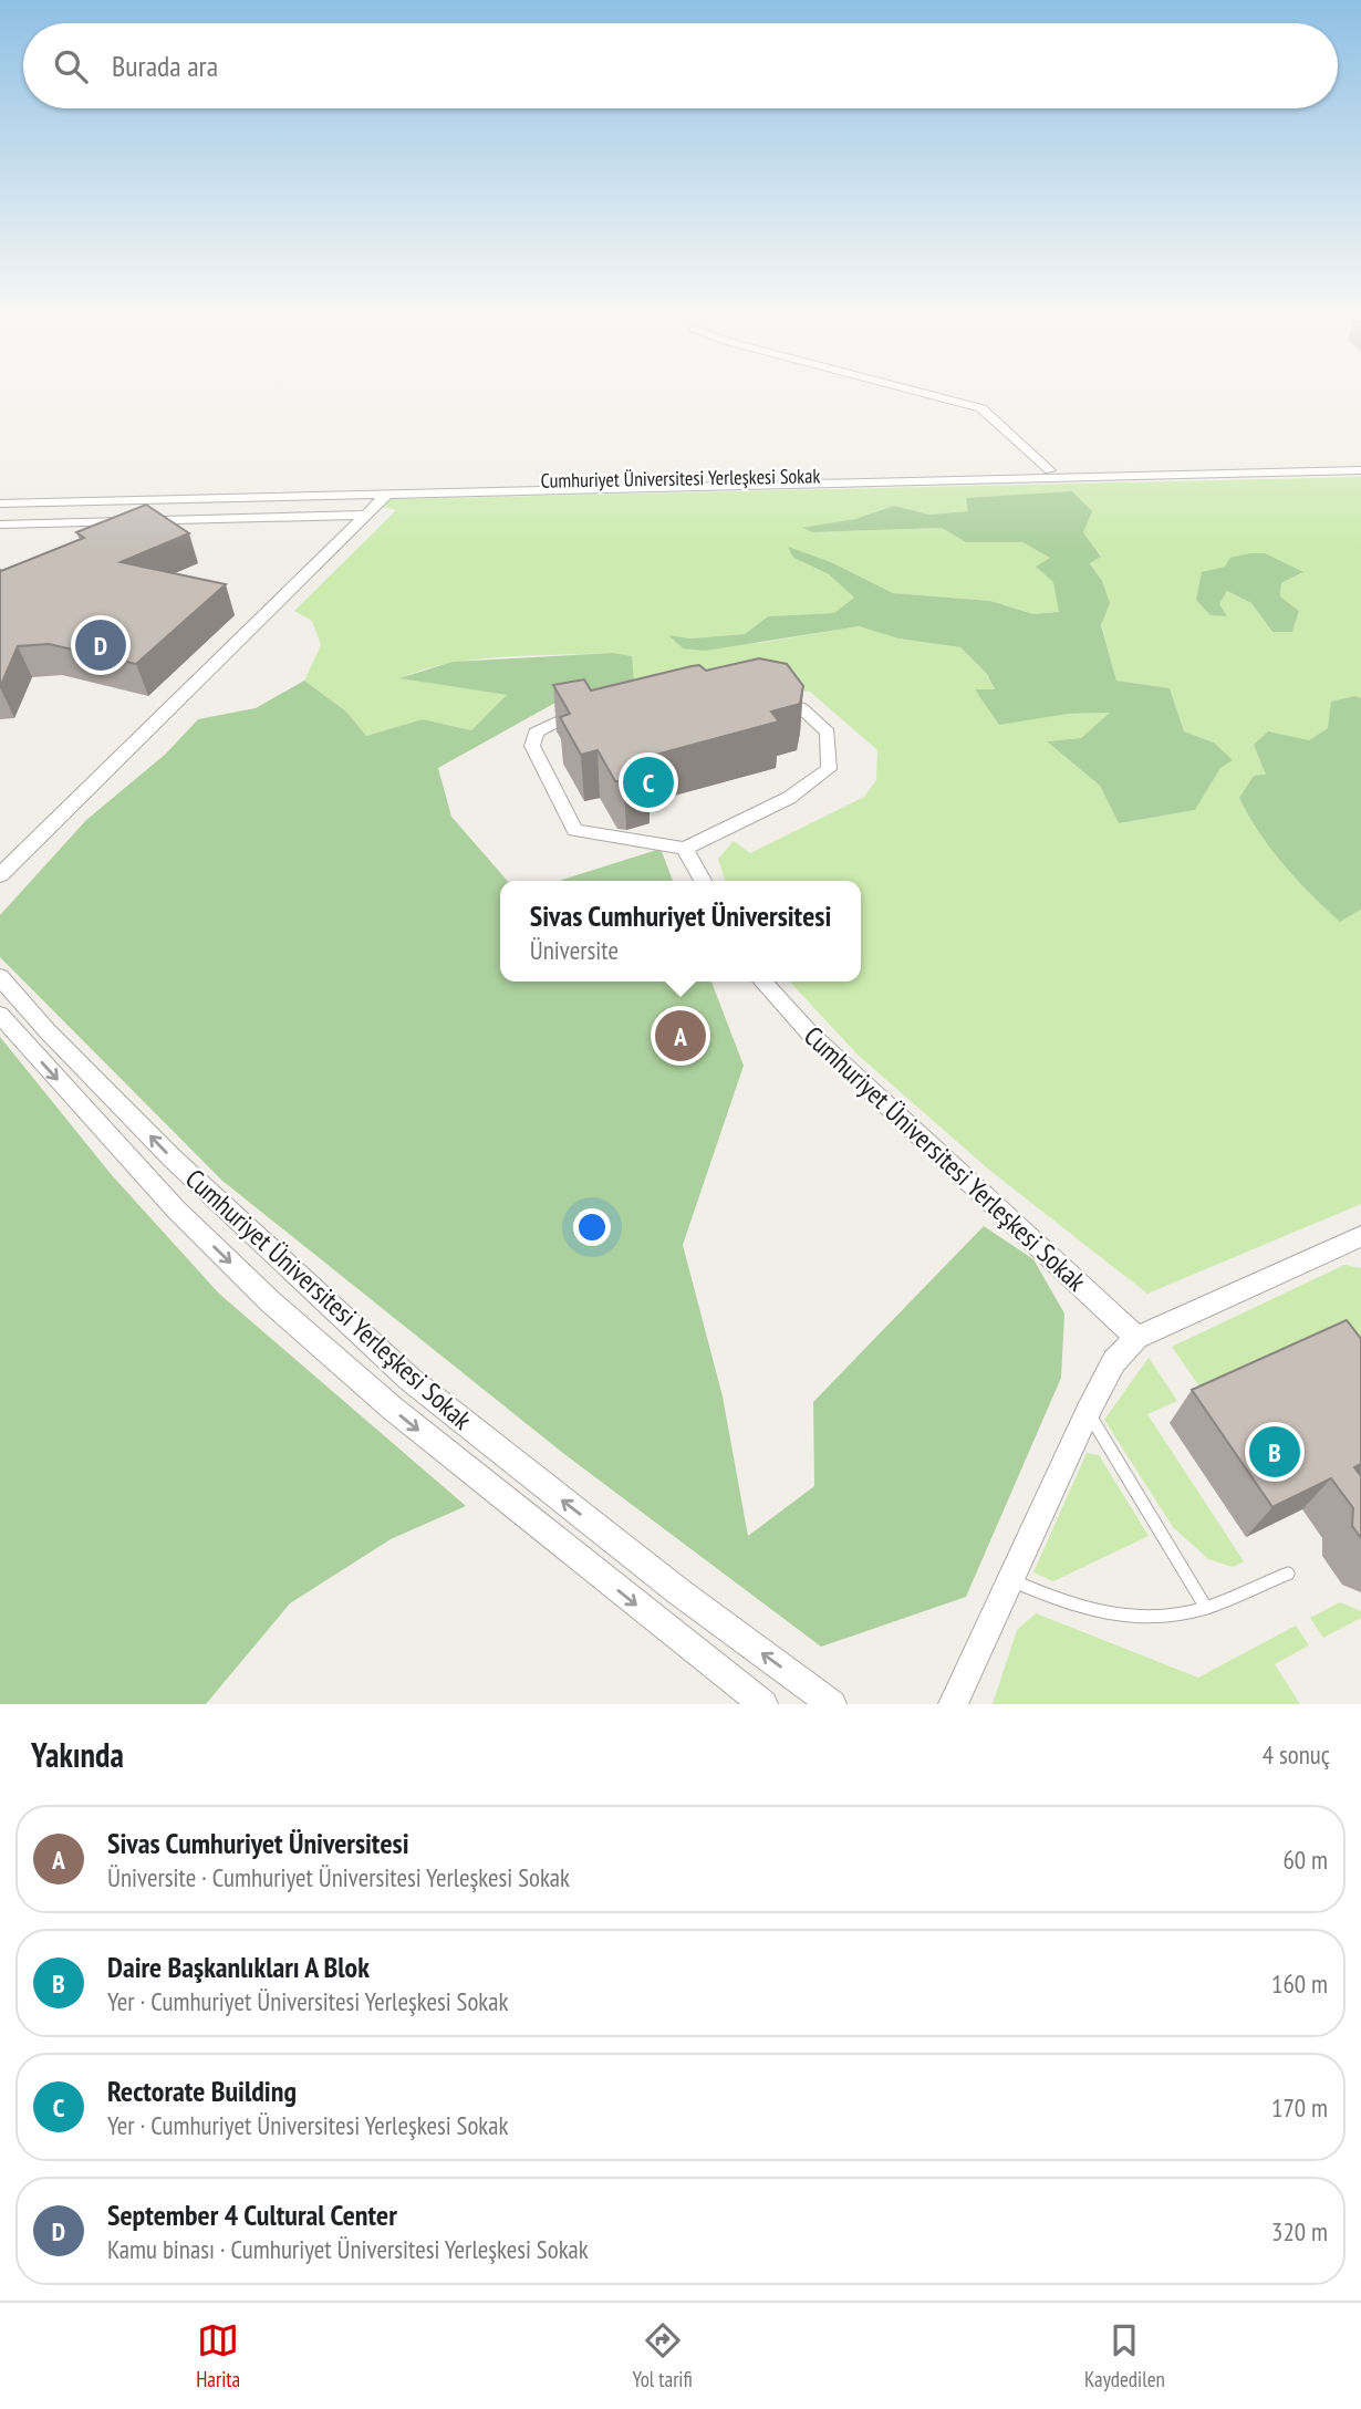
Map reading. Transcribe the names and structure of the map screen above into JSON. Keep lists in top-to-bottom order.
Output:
{
  "streets": {
    "street": ["Cumhuriyet Üniversitesi Yerleşkesi Sokak"]
  },
  "page": {
    "search": "Burada ara",
    "pins": [
      "D",
      "C",
      "A",
      "B"
    ],
    "popup": ["Sivas Cumhuriyet Üniversitesi", "Üniversite"],
    "heading": ["Yakında", "4 sonuç"],
    "list": [
      {
        "mark": "A",
        "name": "Sivas Cumhuriyet Üniversitesi",
        "note": "Üniversite · Cumhuriyet Üniversitesi Yerleşkesi Sokak",
        "value": "60 m"
      },
      {
        "mark": "B",
        "name": "Daire Başkanlıkları A Blok",
        "note": "Yer · Cumhuriyet Üniversitesi Yerleşkesi Sokak",
        "value": "160 m"
      },
      {
        "mark": "C",
        "name": "Rectorate Building",
        "note": "Yer · Cumhuriyet Üniversitesi Yerleşkesi Sokak",
        "value": "170 m"
      },
      {
        "mark": "D",
        "name": "September 4 Cultural Center",
        "note": "Kamu binası · Cumhuriyet Üniversitesi Yerleşkesi Sokak",
        "value": "320 m"
      }
    ],
    "nav": ["Harita", "Yol tarifi", "Kaydedilen"]
  }
}
